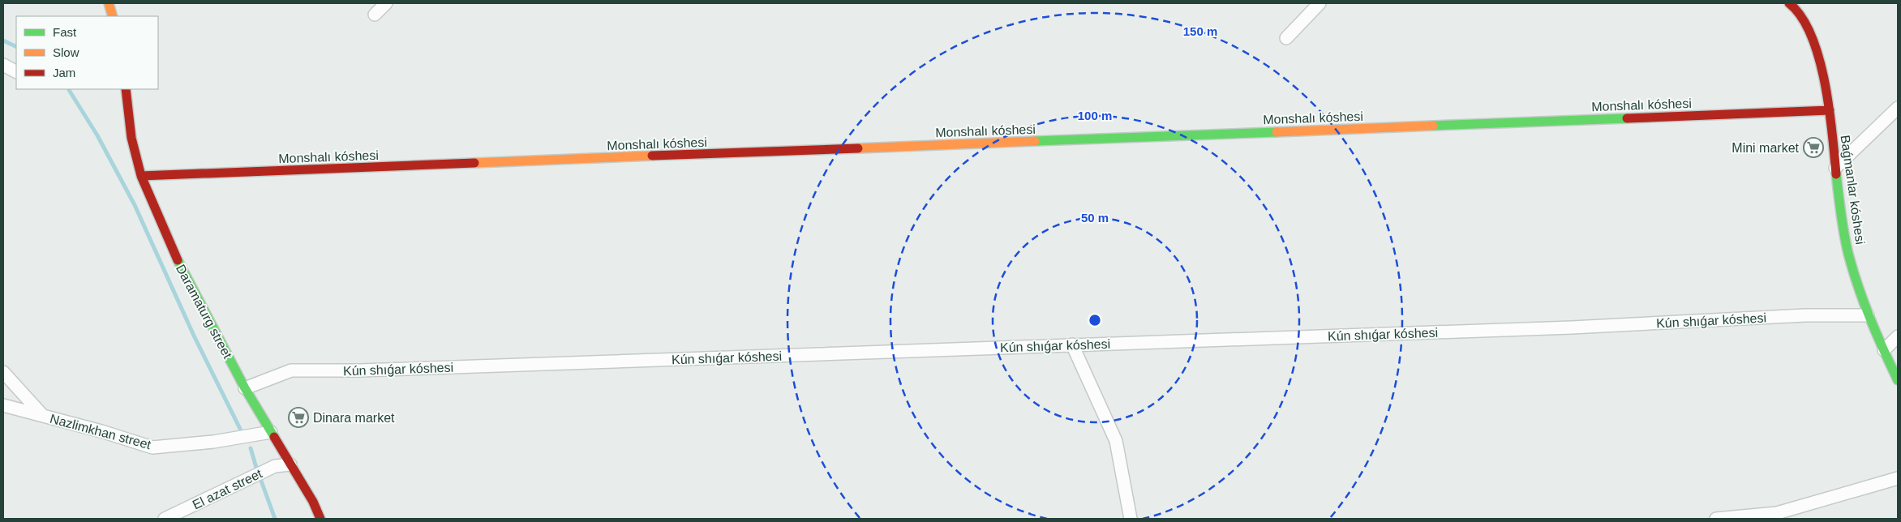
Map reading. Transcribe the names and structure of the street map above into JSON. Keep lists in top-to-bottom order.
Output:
{
  "streets": {
    "street": [
      "Monshalı kóshesi",
      "Baǵmanlar kóshesi",
      "Daramaturg street",
      "Kún shıǵar kóshesi",
      "Nazlimkhan street",
      "El azat street"
    ]
  },
  "crossings": [
    ["Monshalı kóshesi", "Baǵmanlar kóshesi"],
    ["Monshalı kóshesi", "Daramaturg street"],
    ["Baǵmanlar kóshesi", "Kún shıǵar kóshesi"],
    ["Daramaturg street", "Kún shıǵar kóshesi"],
    ["Daramaturg street", "Nazlimkhan street"],
    ["Daramaturg street", "El azat street"]
  ],
  "places": {
    "supermarket": ["Mini market", "Dinara market"]
  },
  "legend": ["Fast", "Slow", "Jam"],
  "rings": ["150 m", "100 m", "50 m"]
}
